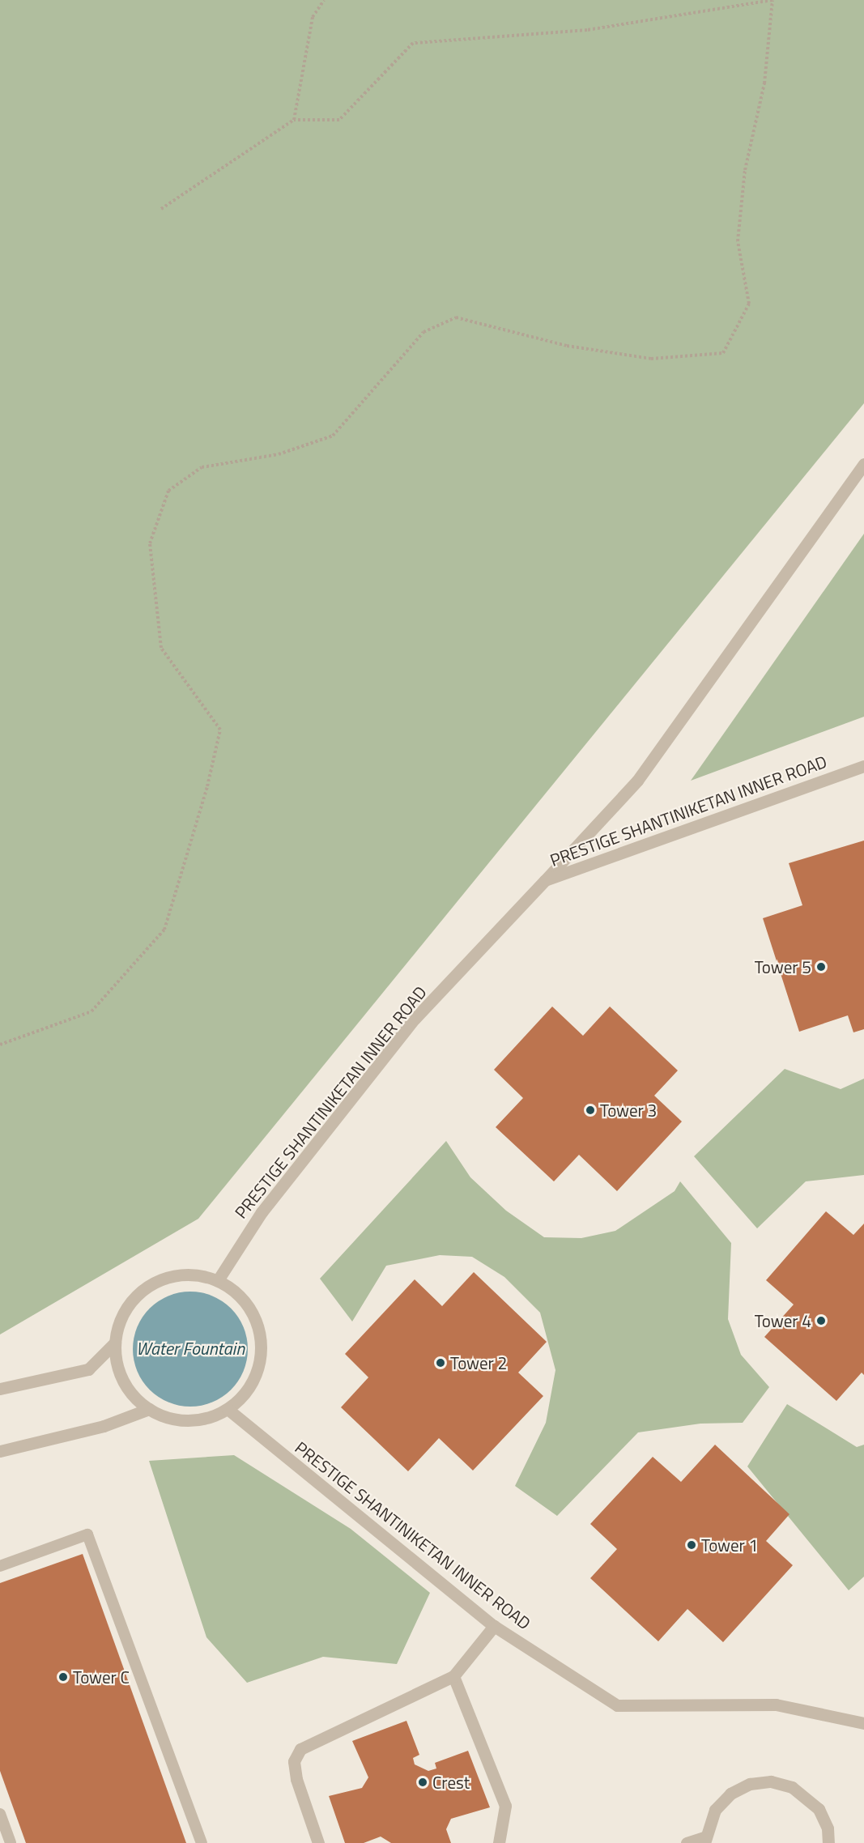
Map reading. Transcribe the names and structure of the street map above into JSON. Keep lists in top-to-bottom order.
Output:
{
  "streets": {
    "street": ["PRESTIGE SHANTINIKETAN INNER ROAD"]
  },
  "water": ["Water Fountain"],
  "places": [
    "Tower 5",
    "Tower 3",
    "Tower 4",
    "Tower 2",
    "Tower 1",
    "Tower C",
    "Crest"
  ]
}
